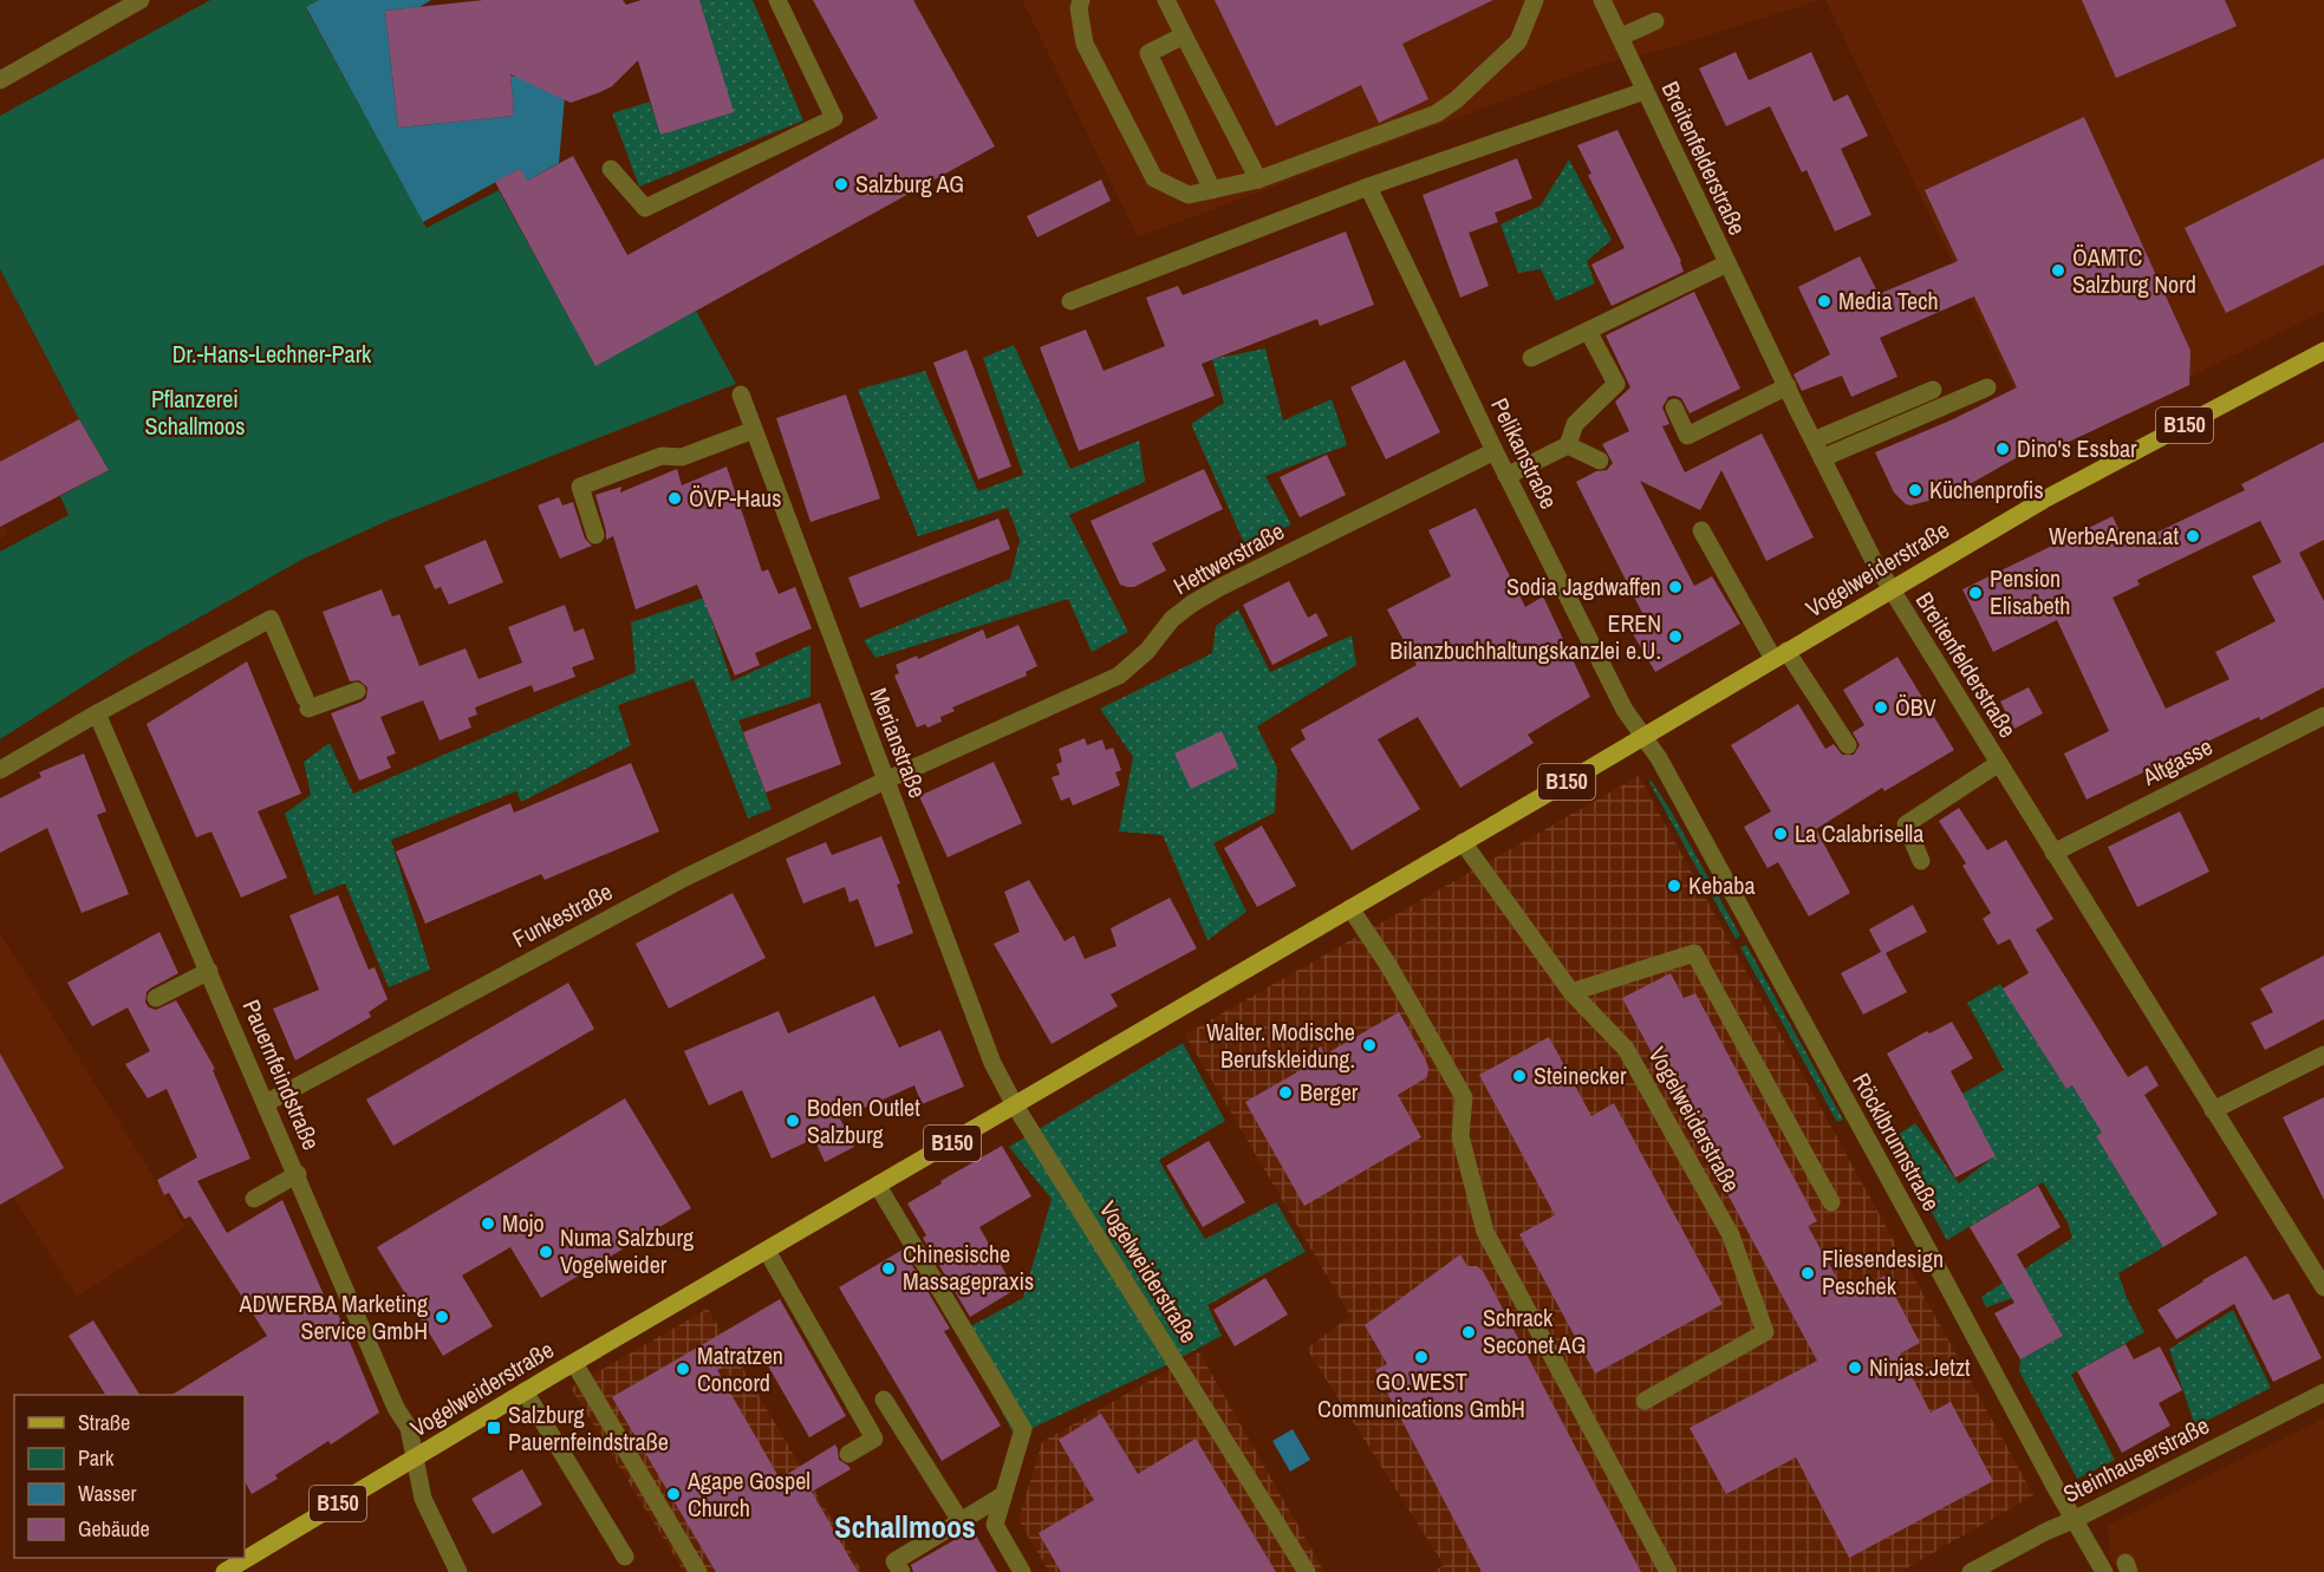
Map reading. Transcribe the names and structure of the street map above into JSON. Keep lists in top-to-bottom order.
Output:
{
  "streets": {
    "main road": ["B150", "Vogelweiderstraße"],
    "street": [
      "Breitenfelderstraße",
      "Pelikanstraße",
      "Hettwerstraße",
      "Merianstraße",
      "Altgasse",
      "Funkestraße",
      "Pauernfeindstraße",
      "Röcklbrunnstraße",
      "Steinhauserstraße"
    ]
  },
  "crossings": [
    ["Breitenfelderstraße", "Vogelweiderstraße"],
    ["Breitenfelderstraße", "Altgasse"],
    ["Pelikanstraße", "Hettwerstraße"],
    ["Pelikanstraße", "Vogelweiderstraße"],
    ["Pelikanstraße", "Röcklbrunnstraße"],
    ["Hettwerstraße", "Merianstraße"],
    ["Hettwerstraße", "Funkestraße"],
    ["Vogelweiderstraße", "Merianstraße"],
    ["Vogelweiderstraße", "Pauernfeindstraße"],
    ["Vogelweiderstraße", "Röcklbrunnstraße"],
    ["Merianstraße", "Funkestraße"],
    ["Funkestraße", "Pauernfeindstraße"],
    ["Röcklbrunnstraße", "Steinhauserstraße"]
  ],
  "districts": ["Schallmoos"],
  "parks": ["Dr.-Hans-Lechner-Park", "Pflanzerei Schallmoos"],
  "places": {
    "other": [
      "Salzburg AG",
      "ÖAMTC Salzburg Nord",
      "Media Tech",
      "Dino's Essbar",
      "Küchenprofis",
      "ÖVP-Haus",
      "WerbeArena.at",
      "Sodia Jagdwaffen",
      "Pension Elisabeth",
      "EREN Bilanzbuchhaltungskanzlei e.U.",
      "ÖBV",
      "La Calabrisella",
      "Kebaba",
      "Walter. Modische Berufskleidung.",
      "Steinecker",
      "Berger",
      "Boden Outlet Salzburg",
      "Mojo",
      "Numa Salzburg Vogelweider",
      "Chinesische Massagepraxis",
      "Fliesendesign Peschek",
      "ADWERBA Marketing Service GmbH",
      "Schrack Seconet AG",
      "GO.WEST Communications GmbH",
      "Ninjas.Jetzt",
      "Matratzen Concord",
      "Agape Gospel Church"
    ],
    "transit": ["Salzburg Pauernfeindstraße"]
  },
  "legend": [
    "Straße",
    "Park",
    "Wasser",
    "Gebäude"
  ]
}
